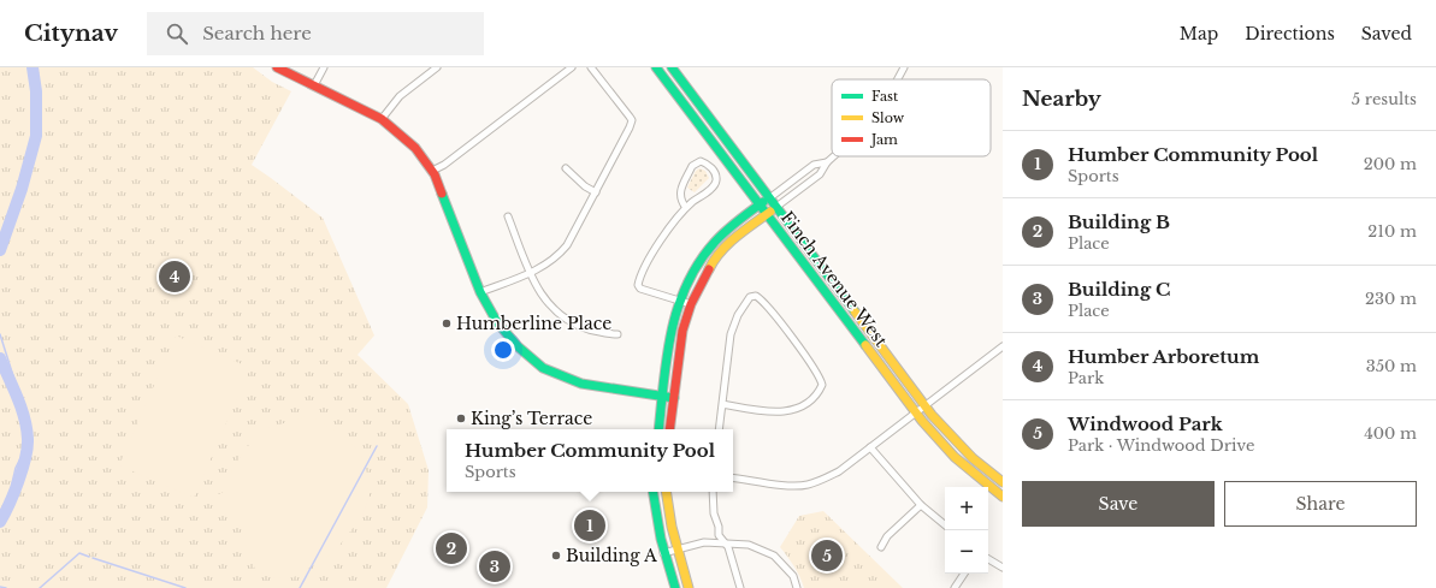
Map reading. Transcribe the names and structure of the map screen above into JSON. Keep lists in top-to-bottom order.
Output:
{
  "streets": {
    "street": ["Finch Avenue West"]
  },
  "places": ["Humberline Place", "King’s Terrace", "Building A"],
  "legend": ["Fast", "Slow", "Jam"],
  "page": {
    "header": "Citynav",
    "search": "Search here",
    "nav": ["Map", "Directions", "Saved"],
    "heading": ["Nearby", "5 results"],
    "list": [
      {
        "mark": "1",
        "name": "Humber Community Pool",
        "note": "Sports",
        "value": "200 m"
      },
      {
        "mark": "2",
        "name": "Building B",
        "note": "Place",
        "value": "210 m"
      },
      {
        "mark": "3",
        "name": "Building C",
        "note": "Place",
        "value": "230 m"
      },
      {
        "mark": "4",
        "name": "Humber Arboretum",
        "note": "Park",
        "value": "350 m"
      },
      {
        "mark": "5",
        "name": "Windwood Park",
        "note": "Park · Windwood Drive",
        "value": "400 m"
      }
    ],
    "pins": [
      "4",
      "1",
      "2",
      "5",
      "3"
    ],
    "popup": ["Humber Community Pool", "Sports"],
    "buttons": ["Save", "Share"],
    "map_buttons": ["+", "−"]
  }
}
